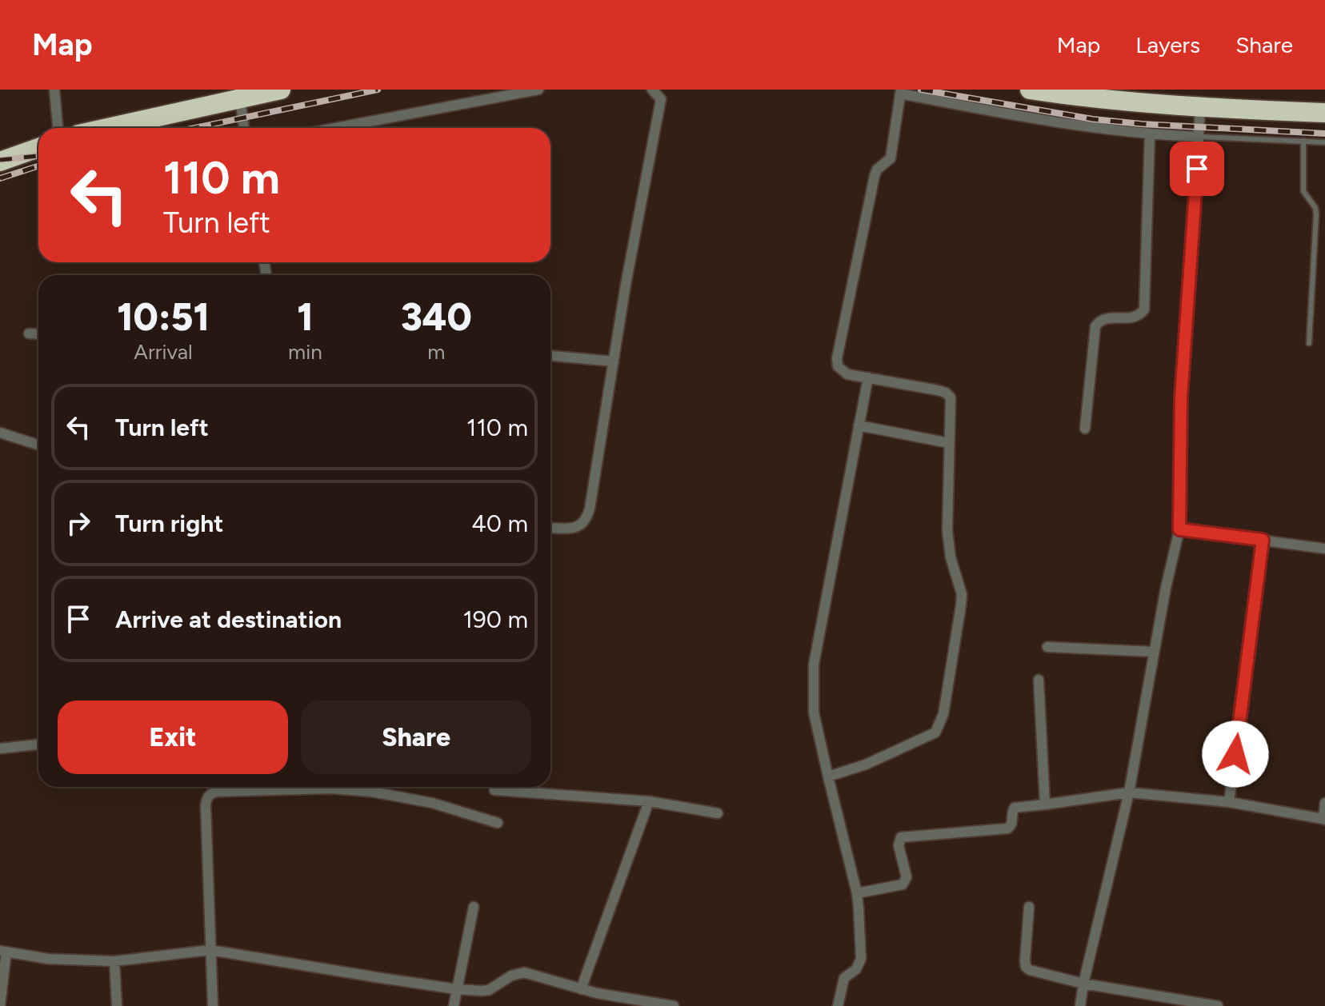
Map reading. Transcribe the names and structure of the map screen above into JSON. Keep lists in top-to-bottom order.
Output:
{
  "page": {
    "header": "Map",
    "nav": ["Map", "Layers", "Share"],
    "turn": ["110 m", "Turn left"],
    "eta": [
      "10:51",
      "Arrival",
      "1",
      "min",
      "340",
      "m"
    ],
    "list": [
      {
        "name": "Turn left",
        "value": "110 m"
      },
      {
        "name": "Turn right",
        "value": "40 m"
      },
      {
        "name": "Arrive at destination",
        "value": "190 m"
      }
    ],
    "buttons": ["Exit", "Share"]
  }
}
